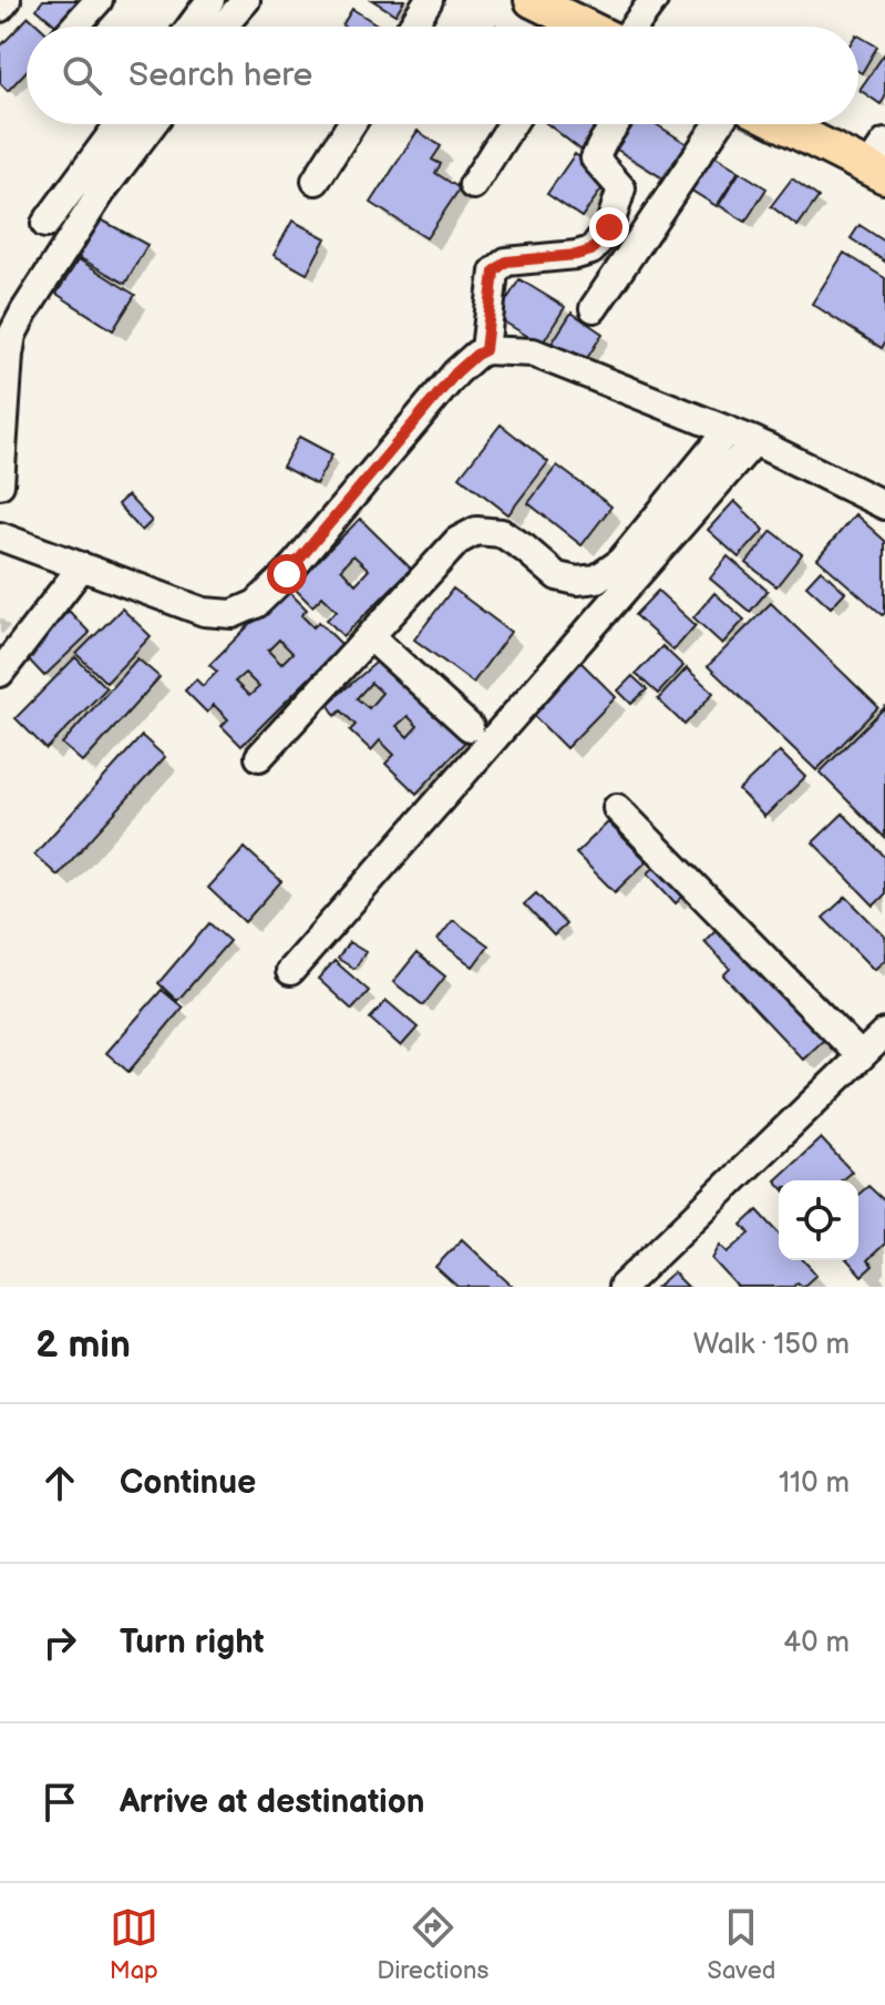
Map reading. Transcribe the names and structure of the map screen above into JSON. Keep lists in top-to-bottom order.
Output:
{
  "page": {
    "search": "Search here",
    "heading": ["2 min", "Walk · 150 m"],
    "list": [
      ["Continue", "110 m"],
      ["Turn right", "40 m"],
      "Arrive at destination"
    ],
    "nav": ["Map", "Directions", "Saved"]
  }
}
